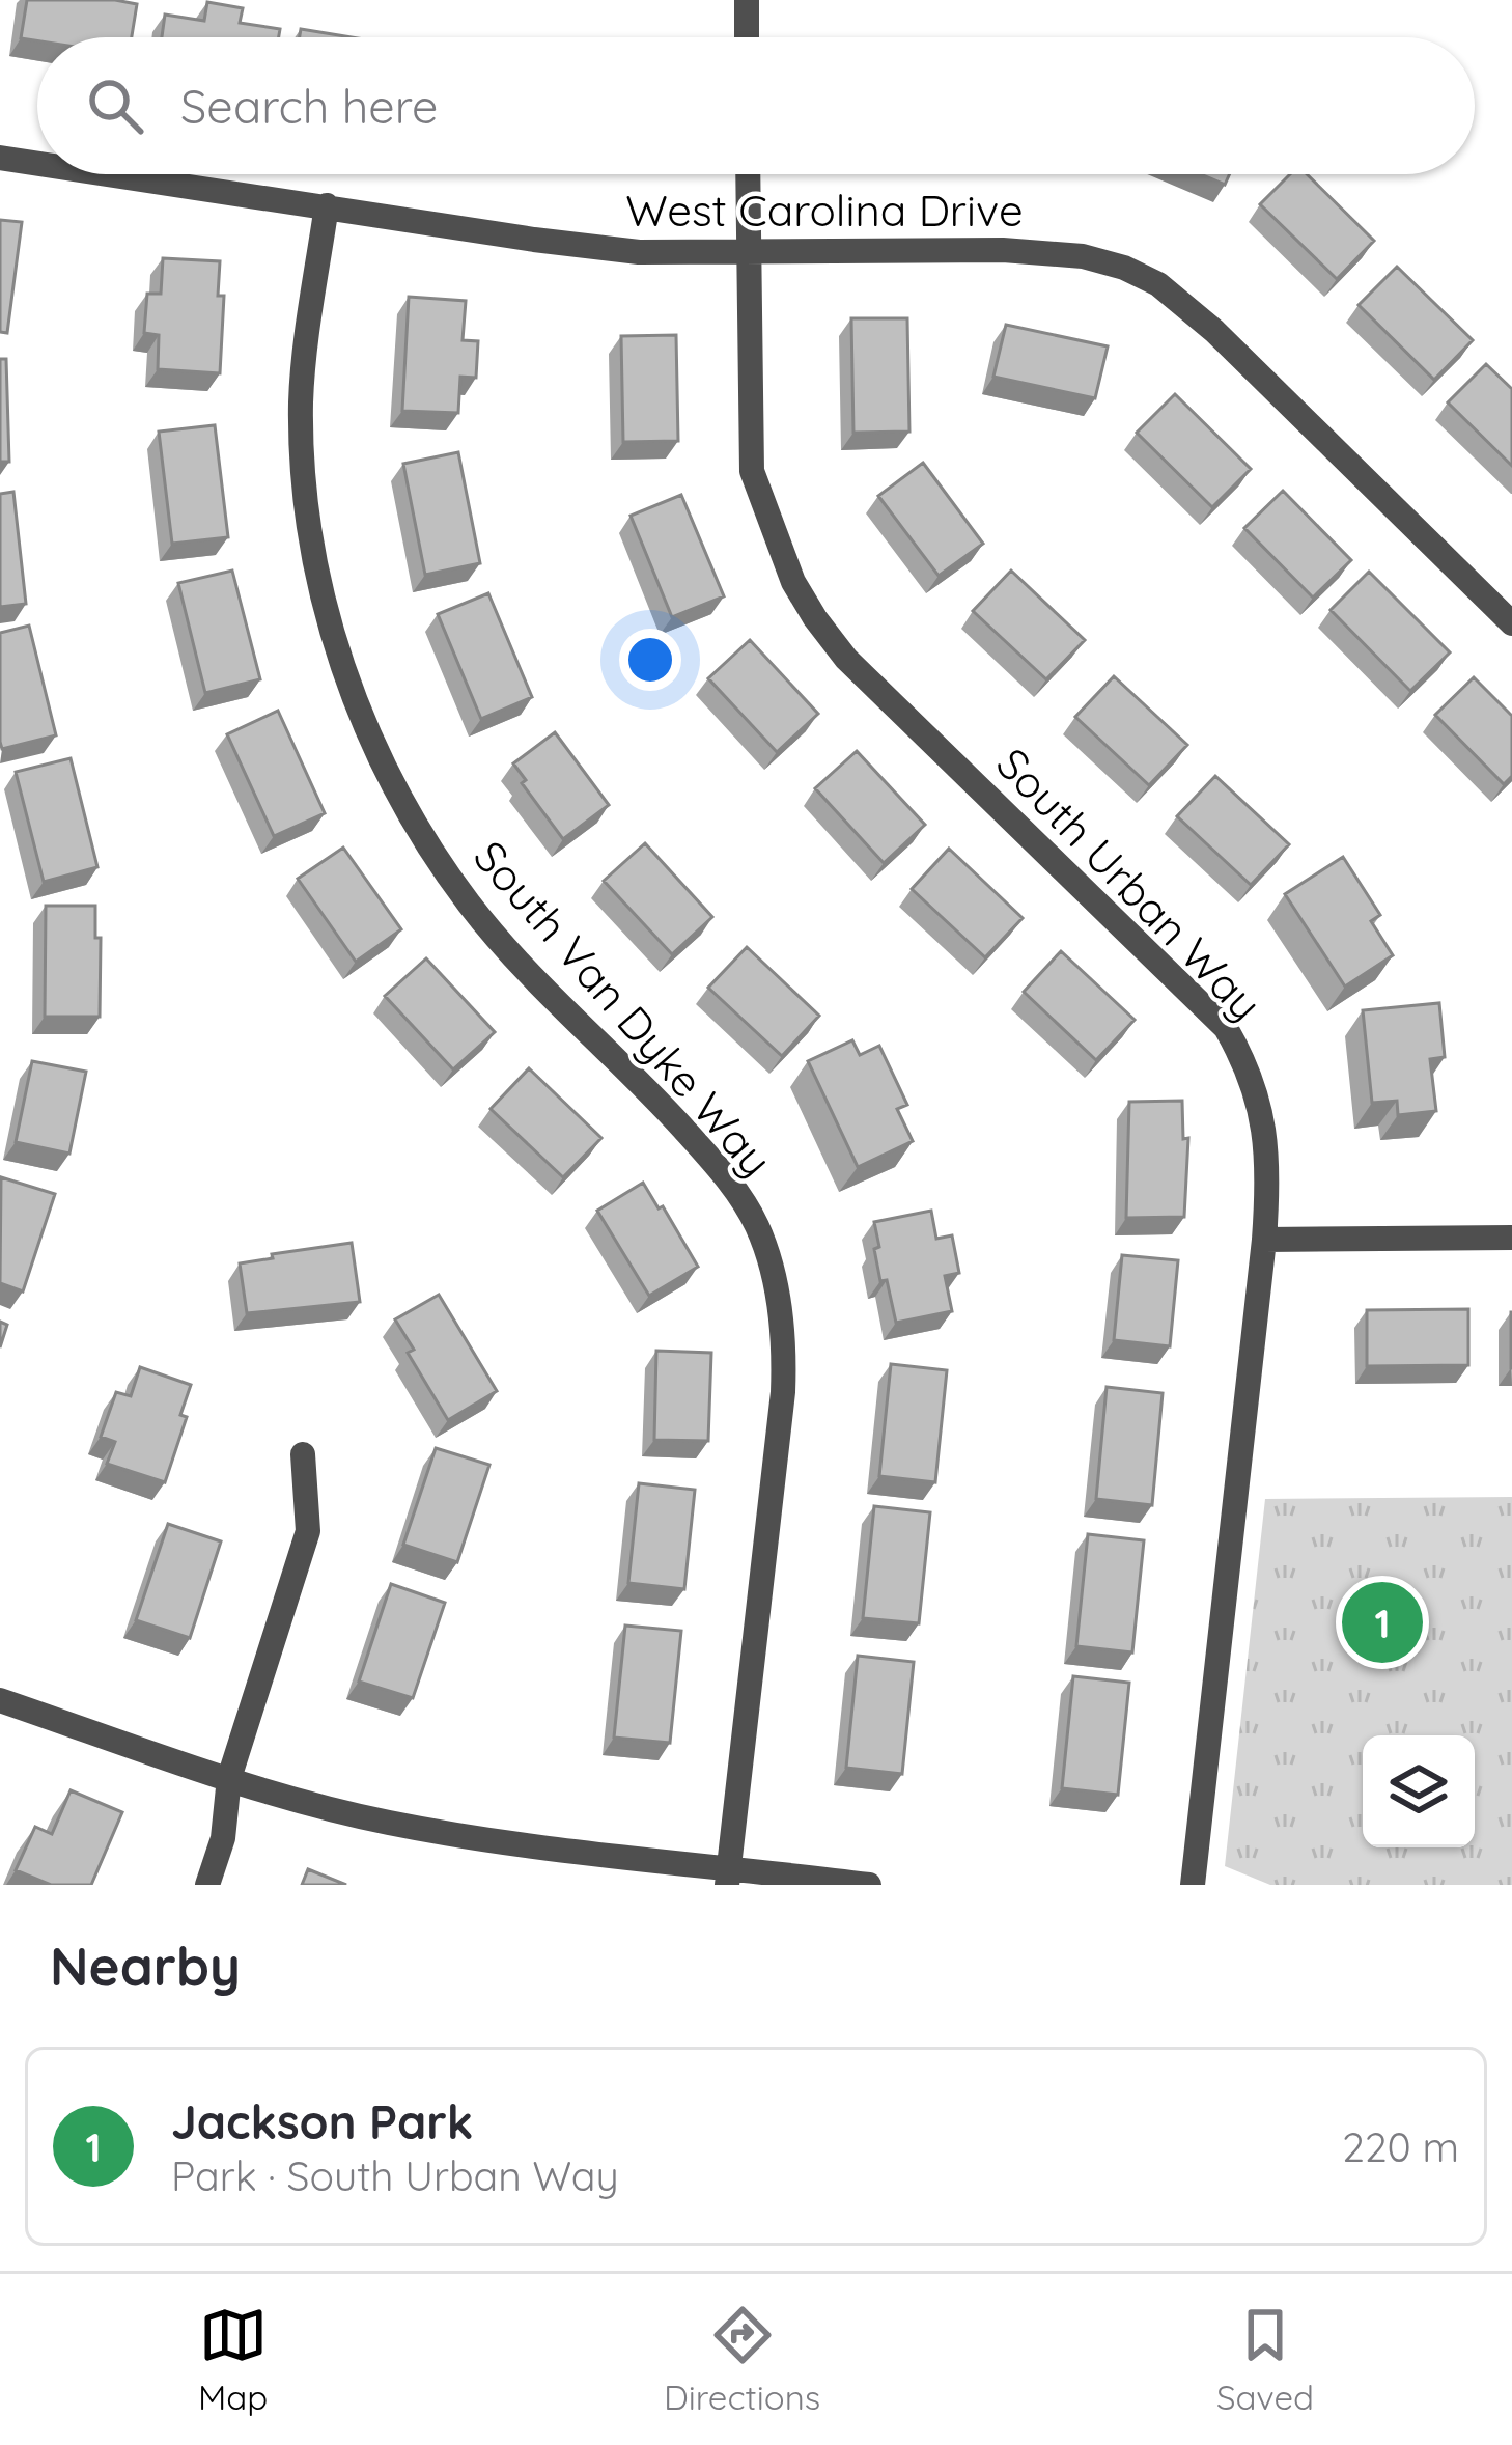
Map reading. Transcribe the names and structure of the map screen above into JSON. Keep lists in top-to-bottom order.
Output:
{
  "streets": {
    "street": ["West Carolina Drive", "South Urban Way", "South Van Dyke Way"]
  },
  "crossings": [
    ["West Carolina Drive", "South Urban Way"],
    ["West Carolina Drive", "South Van Dyke Way"]
  ],
  "page": {
    "search": "Search here",
    "pins": "1",
    "heading": "Nearby",
    "list": [
      {
        "mark": "1",
        "name": "Jackson Park",
        "note": "Park · South Urban Way",
        "value": "220 m"
      }
    ],
    "nav": ["Map", "Directions", "Saved"]
  }
}
